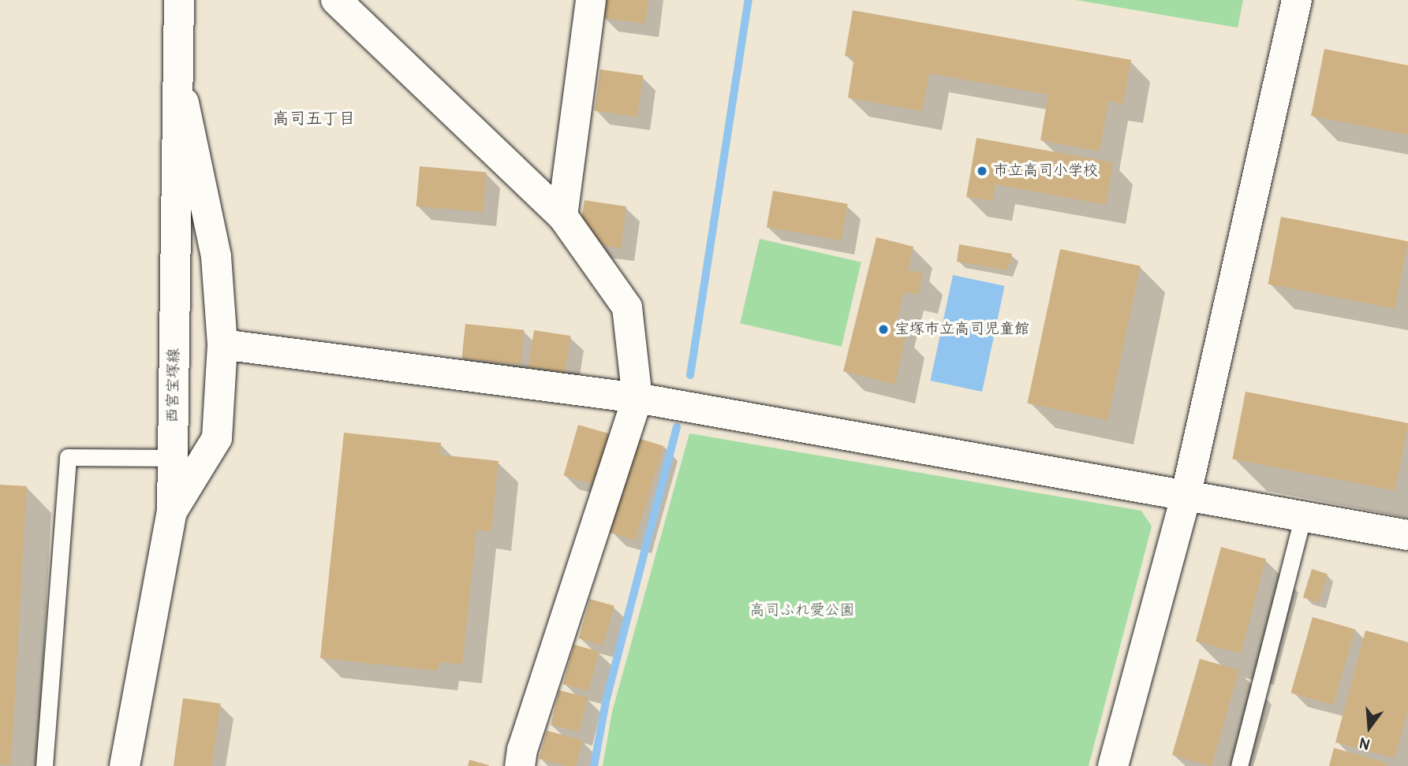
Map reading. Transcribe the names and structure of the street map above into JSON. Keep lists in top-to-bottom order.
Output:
{
  "streets": {
    "street": ["西宮宝塚線"]
  },
  "districts": ["高司五丁目"],
  "parks": ["高司ふれ愛公園"],
  "places": ["市立高司小学校", "宝塚市立高司児童館"],
  "north": "bottom"
}
